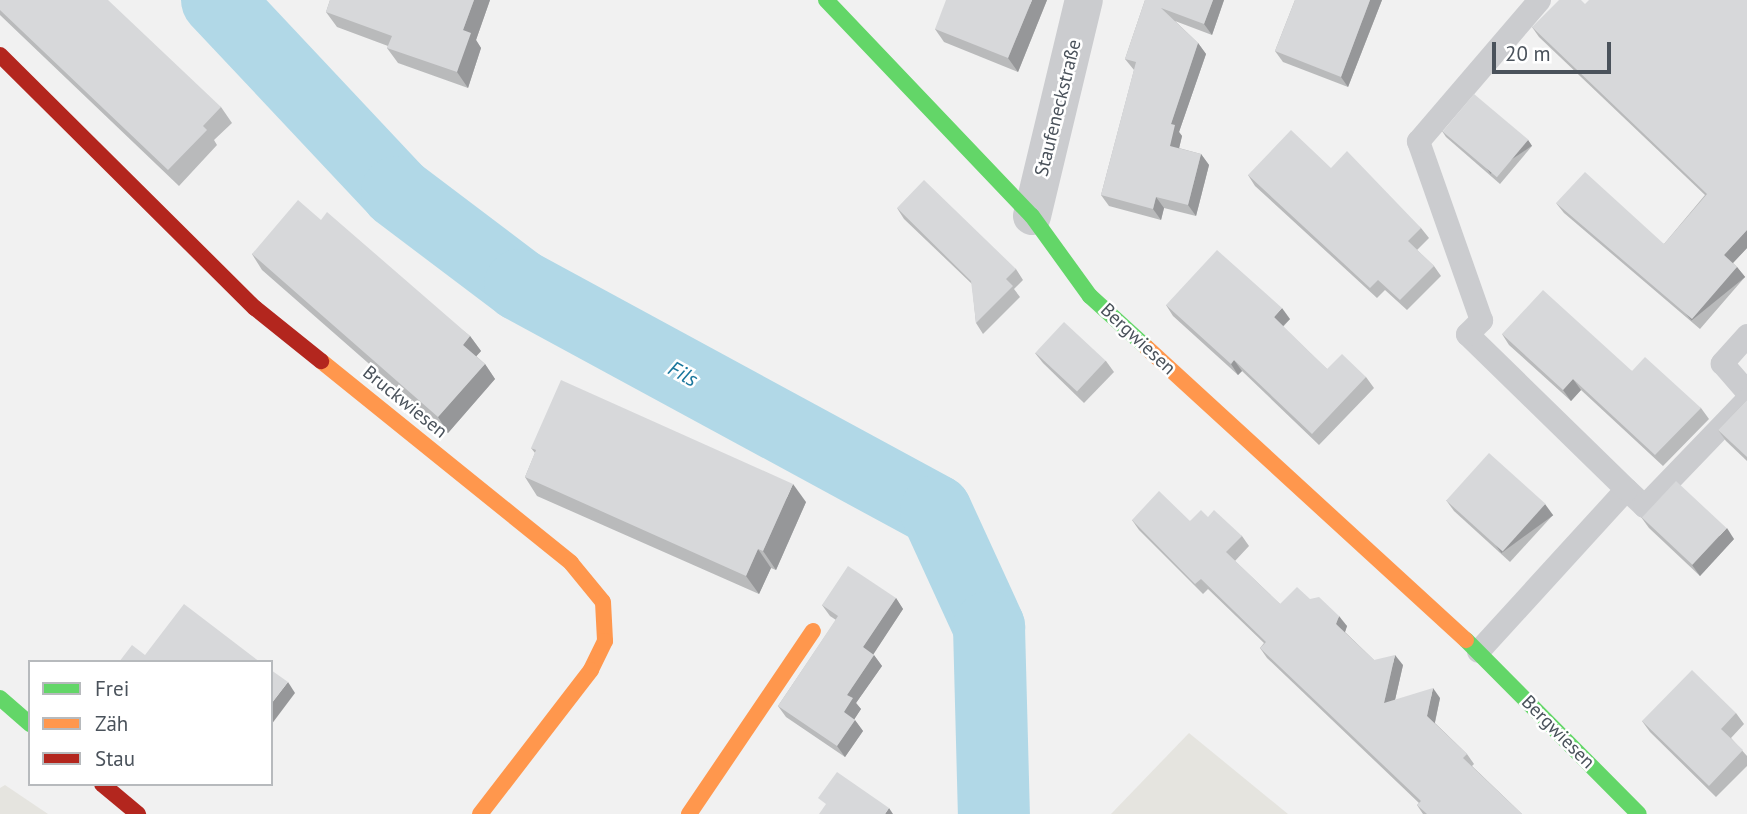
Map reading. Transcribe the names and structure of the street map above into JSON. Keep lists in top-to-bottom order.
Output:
{
  "streets": {
    "street": ["Staufeneckstraße", "Bergwiesen", "Bruckwiesen"]
  },
  "crossings": [
    ["Staufeneckstraße", "Bergwiesen"]
  ],
  "water": ["Fils"],
  "legend": ["Frei", "Zäh", "Stau"],
  "scale_bar": "20 m"
}
